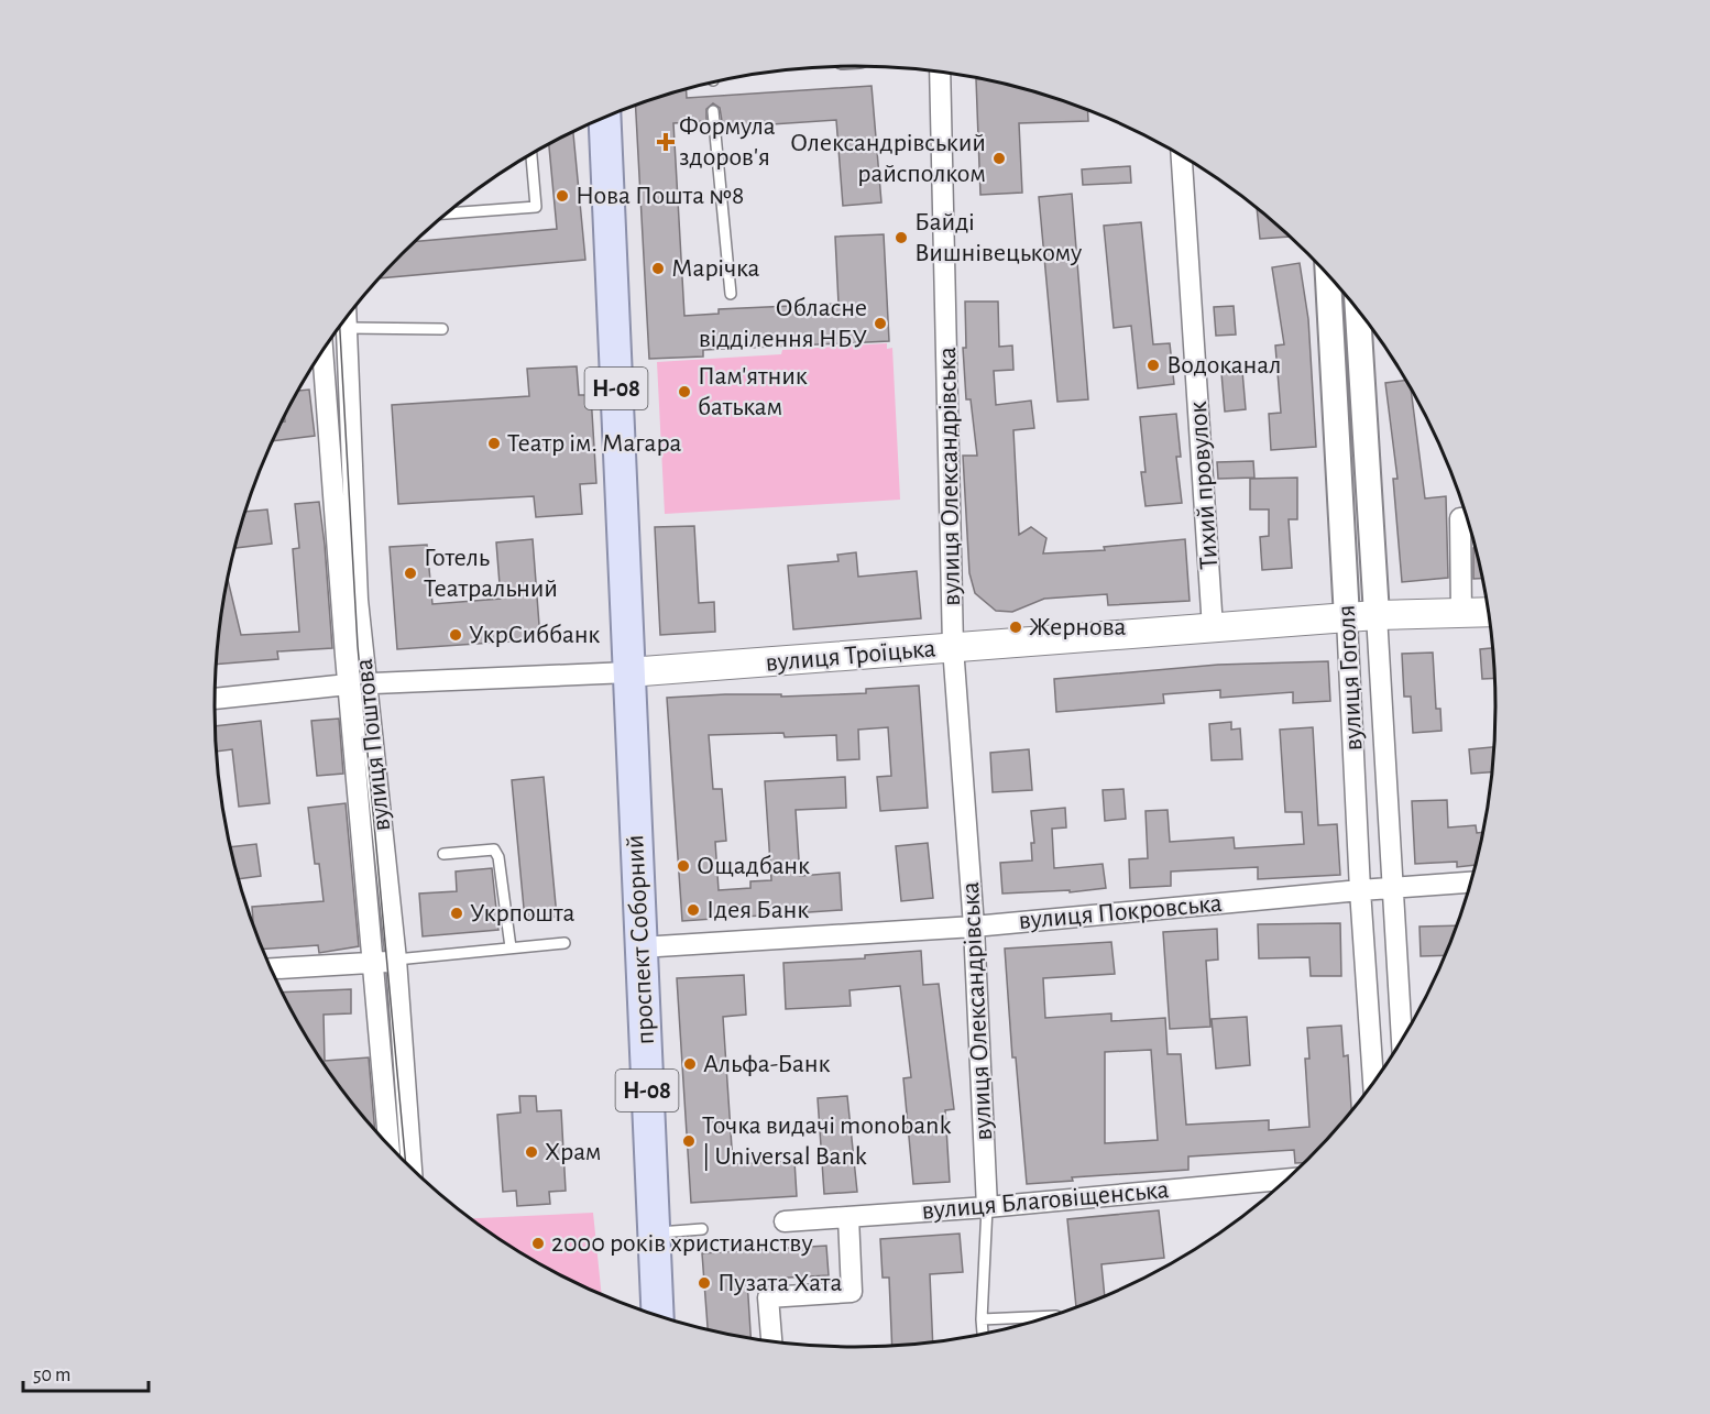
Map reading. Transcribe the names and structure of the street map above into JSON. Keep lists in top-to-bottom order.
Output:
{
  "streets": {
    "main road": ["Н-08", "вулиця Троїцька", "проспект Соборний"],
    "street": [
      "вулиця Олександрівська",
      "Тихий провулок",
      "вулиця Гоголя",
      "вулиця Поштова",
      "вулиця Покровська",
      "вулиця Благовіщенська"
    ]
  },
  "crossings": [
    ["вулиця Олександрівська", "вулиця Троїцька"],
    ["вулиця Олександрівська", "вулиця Покровська"],
    ["вулиця Олександрівська", "вулиця Благовіщенська"],
    ["Тихий провулок", "вулиця Троїцька"],
    ["вулиця Троїцька", "вулиця Гоголя"],
    ["вулиця Троїцька", "вулиця Поштова"],
    ["вулиця Троїцька", "проспект Соборний"],
    ["вулиця Гоголя", "вулиця Покровська"],
    ["вулиця Покровська", "проспект Соборний"]
  ],
  "places": {
    "health": ["Формула здоров'я"],
    "other": [
      "Олександрівський райсполком",
      "Нова Пошта №8",
      "Байді Вишнівецькому",
      "Марічка",
      "Обласне відділення НБУ",
      "Водоканал",
      "Пам'ятник батькам",
      "Театр ім. Магара",
      "Готель Театральний",
      "Жернова",
      "УкрСиббанк",
      "Ощадбанк",
      "Ідея Банк",
      "Укрпошта",
      "Альфа-Банк",
      "Точка видачі monobank | Universal Bank",
      "Храм",
      "2000 років христианству",
      "Пузата Хата"
    ]
  },
  "scale_bar": "50 m"
}
